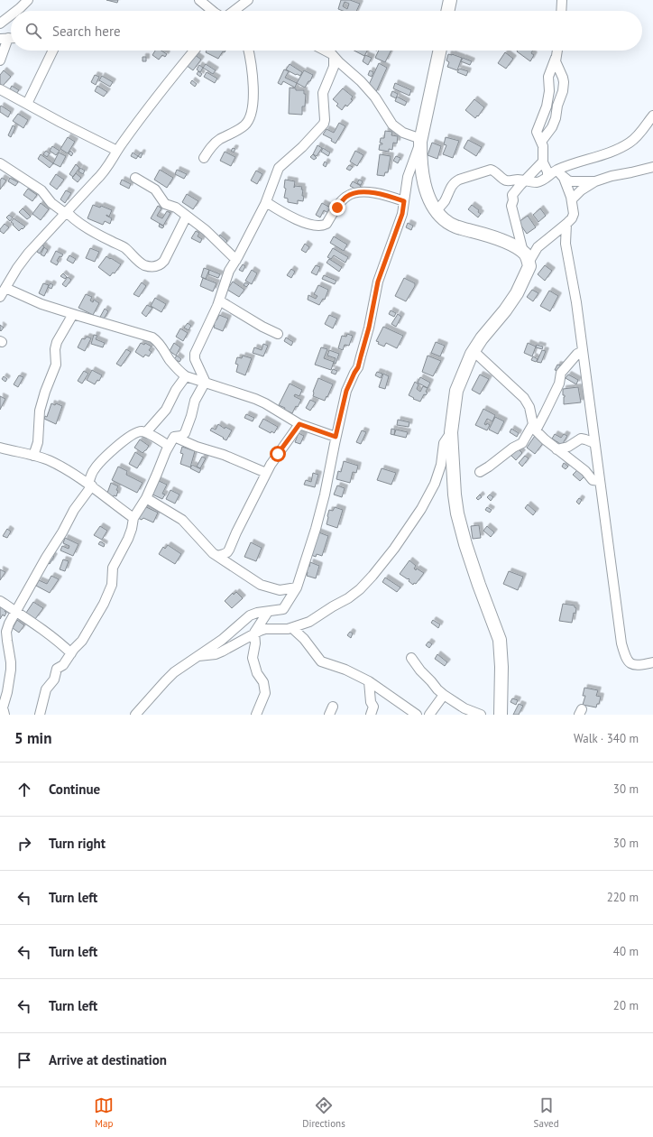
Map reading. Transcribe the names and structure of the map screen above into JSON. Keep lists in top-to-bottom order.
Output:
{
  "page": {
    "search": "Search here",
    "heading": ["5 min", "Walk · 340 m"],
    "list": [
      ["Continue", "30 m"],
      ["Turn right", "30 m"],
      ["Turn left", "220 m"],
      ["Turn left", "40 m"],
      ["Turn left", "20 m"],
      "Arrive at destination"
    ],
    "nav": ["Map", "Directions", "Saved"]
  }
}
